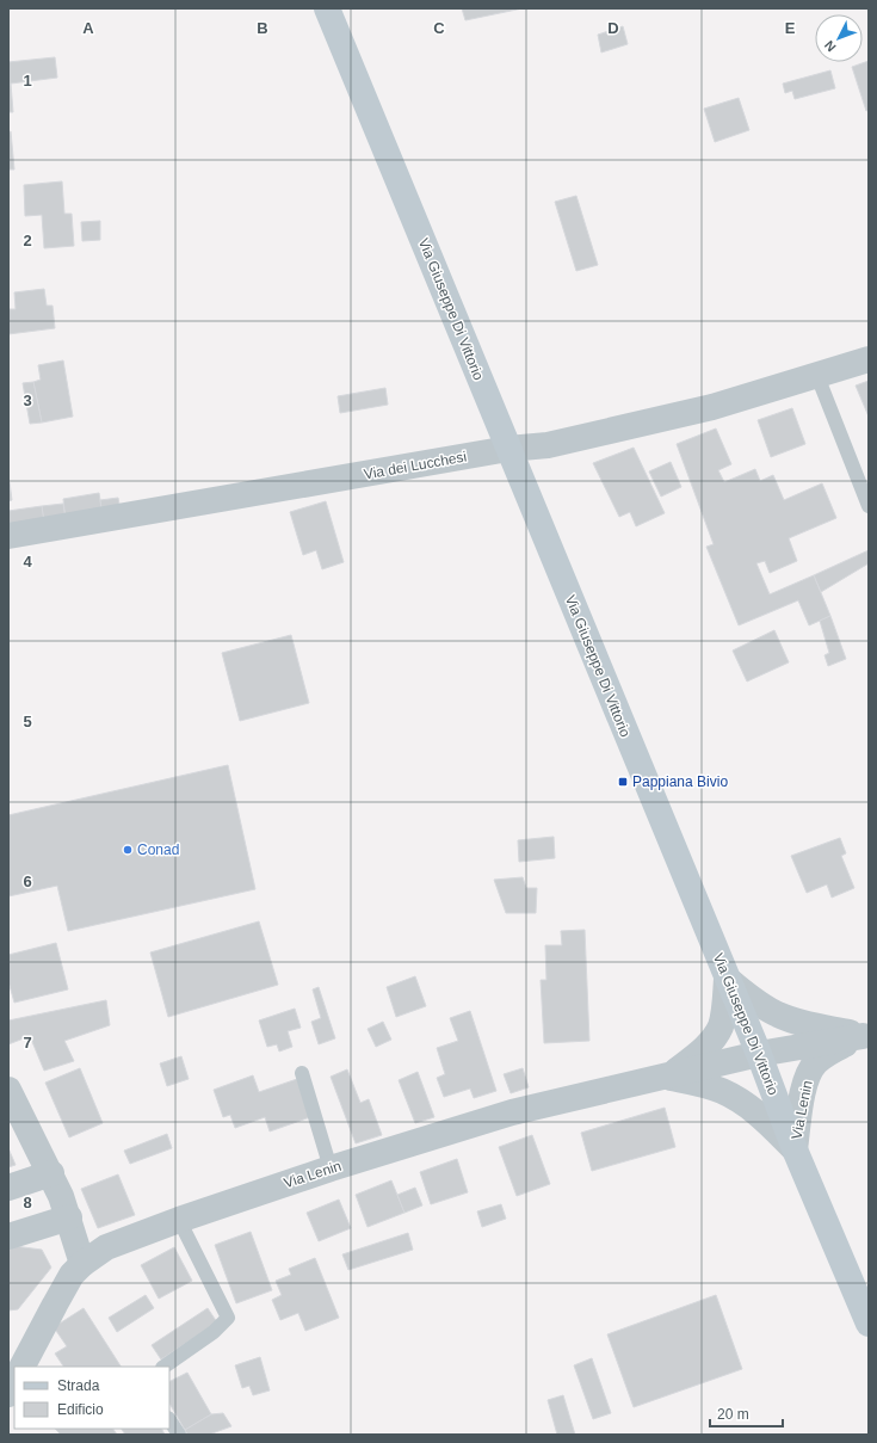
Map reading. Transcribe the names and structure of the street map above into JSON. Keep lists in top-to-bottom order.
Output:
{
  "streets": {
    "main road": ["Via Giuseppe Di Vittorio"],
    "street": ["Via dei Lucchesi", "Via Lenin"]
  },
  "crossings": [
    ["Via Giuseppe Di Vittorio", "Via dei Lucchesi"],
    ["Via Giuseppe Di Vittorio", "Via Lenin"]
  ],
  "places": {
    "transit": ["Pappiana Bivio"],
    "other": ["Conad"]
  },
  "legend": ["Strada", "Edificio"],
  "scale_bar": "20 m",
  "north": "bottom left",
  "grid": {
    "columns": [
      "A",
      "B",
      "C",
      "D",
      "E"
    ],
    "rows": [
      "1",
      "2",
      "3",
      "4",
      "5",
      "6",
      "7",
      "8"
    ]
  }
}
